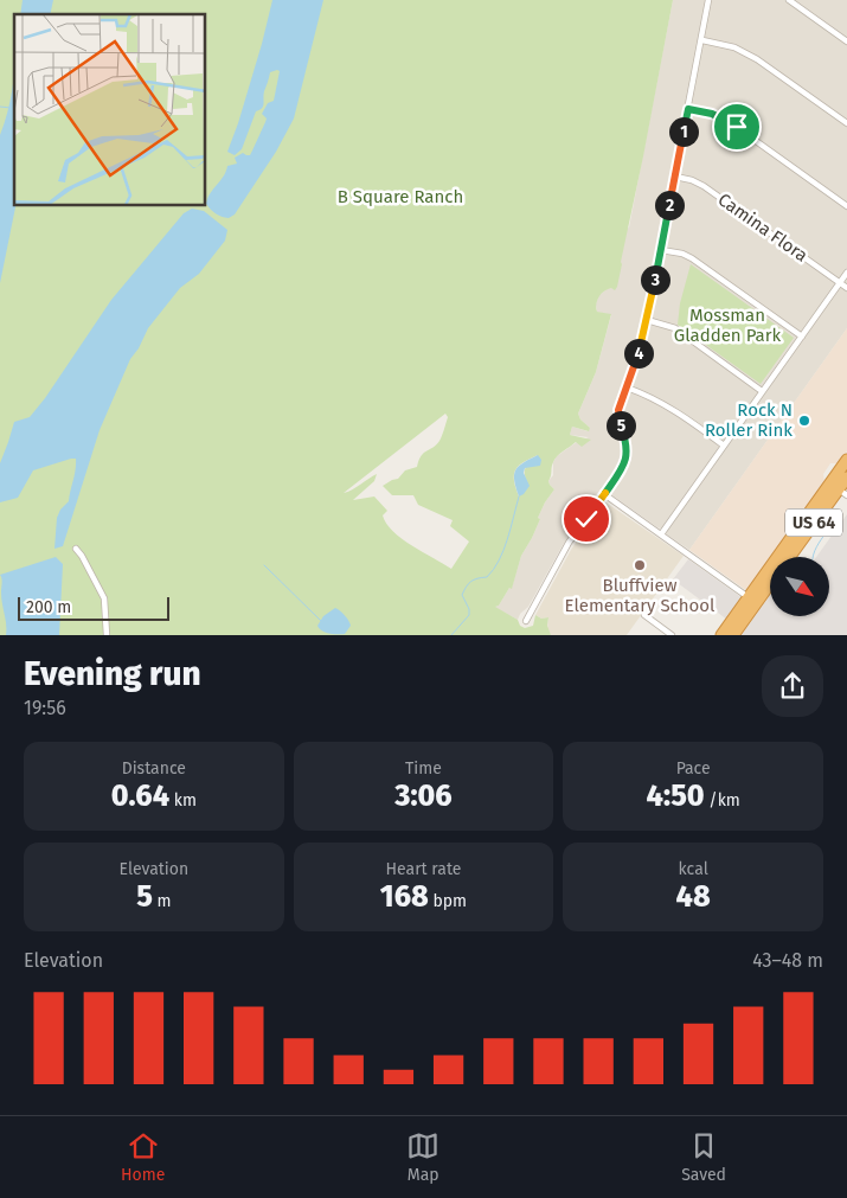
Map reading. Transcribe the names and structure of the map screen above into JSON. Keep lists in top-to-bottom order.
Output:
{
  "streets": {
    "highway": ["US 64"],
    "street": ["Camina Flora"]
  },
  "parks": ["B Square Ranch", "Mossman Gladden Park"],
  "places": ["Rock N Roller Rink", "Bluffview Elementary School"],
  "scale_bar": "200 m",
  "north": "bottom right",
  "page": {
    "pins": [
      "1",
      "2",
      "3",
      "4",
      "5"
    ],
    "scale": "200 m",
    "heading": ["Evening run", "19:56"],
    "stats": [
      ["Distance", "0.64 km"],
      ["Time", "3:06"],
      ["Pace", "4:50 /km"],
      ["Elevation", "5 m"],
      ["Heart rate", "168 bpm"],
      ["kcal", "48"]
    ],
    "chart": ["Elevation", "43–48 m"],
    "tabs": ["Home", "Map", "Saved"]
  }
}
